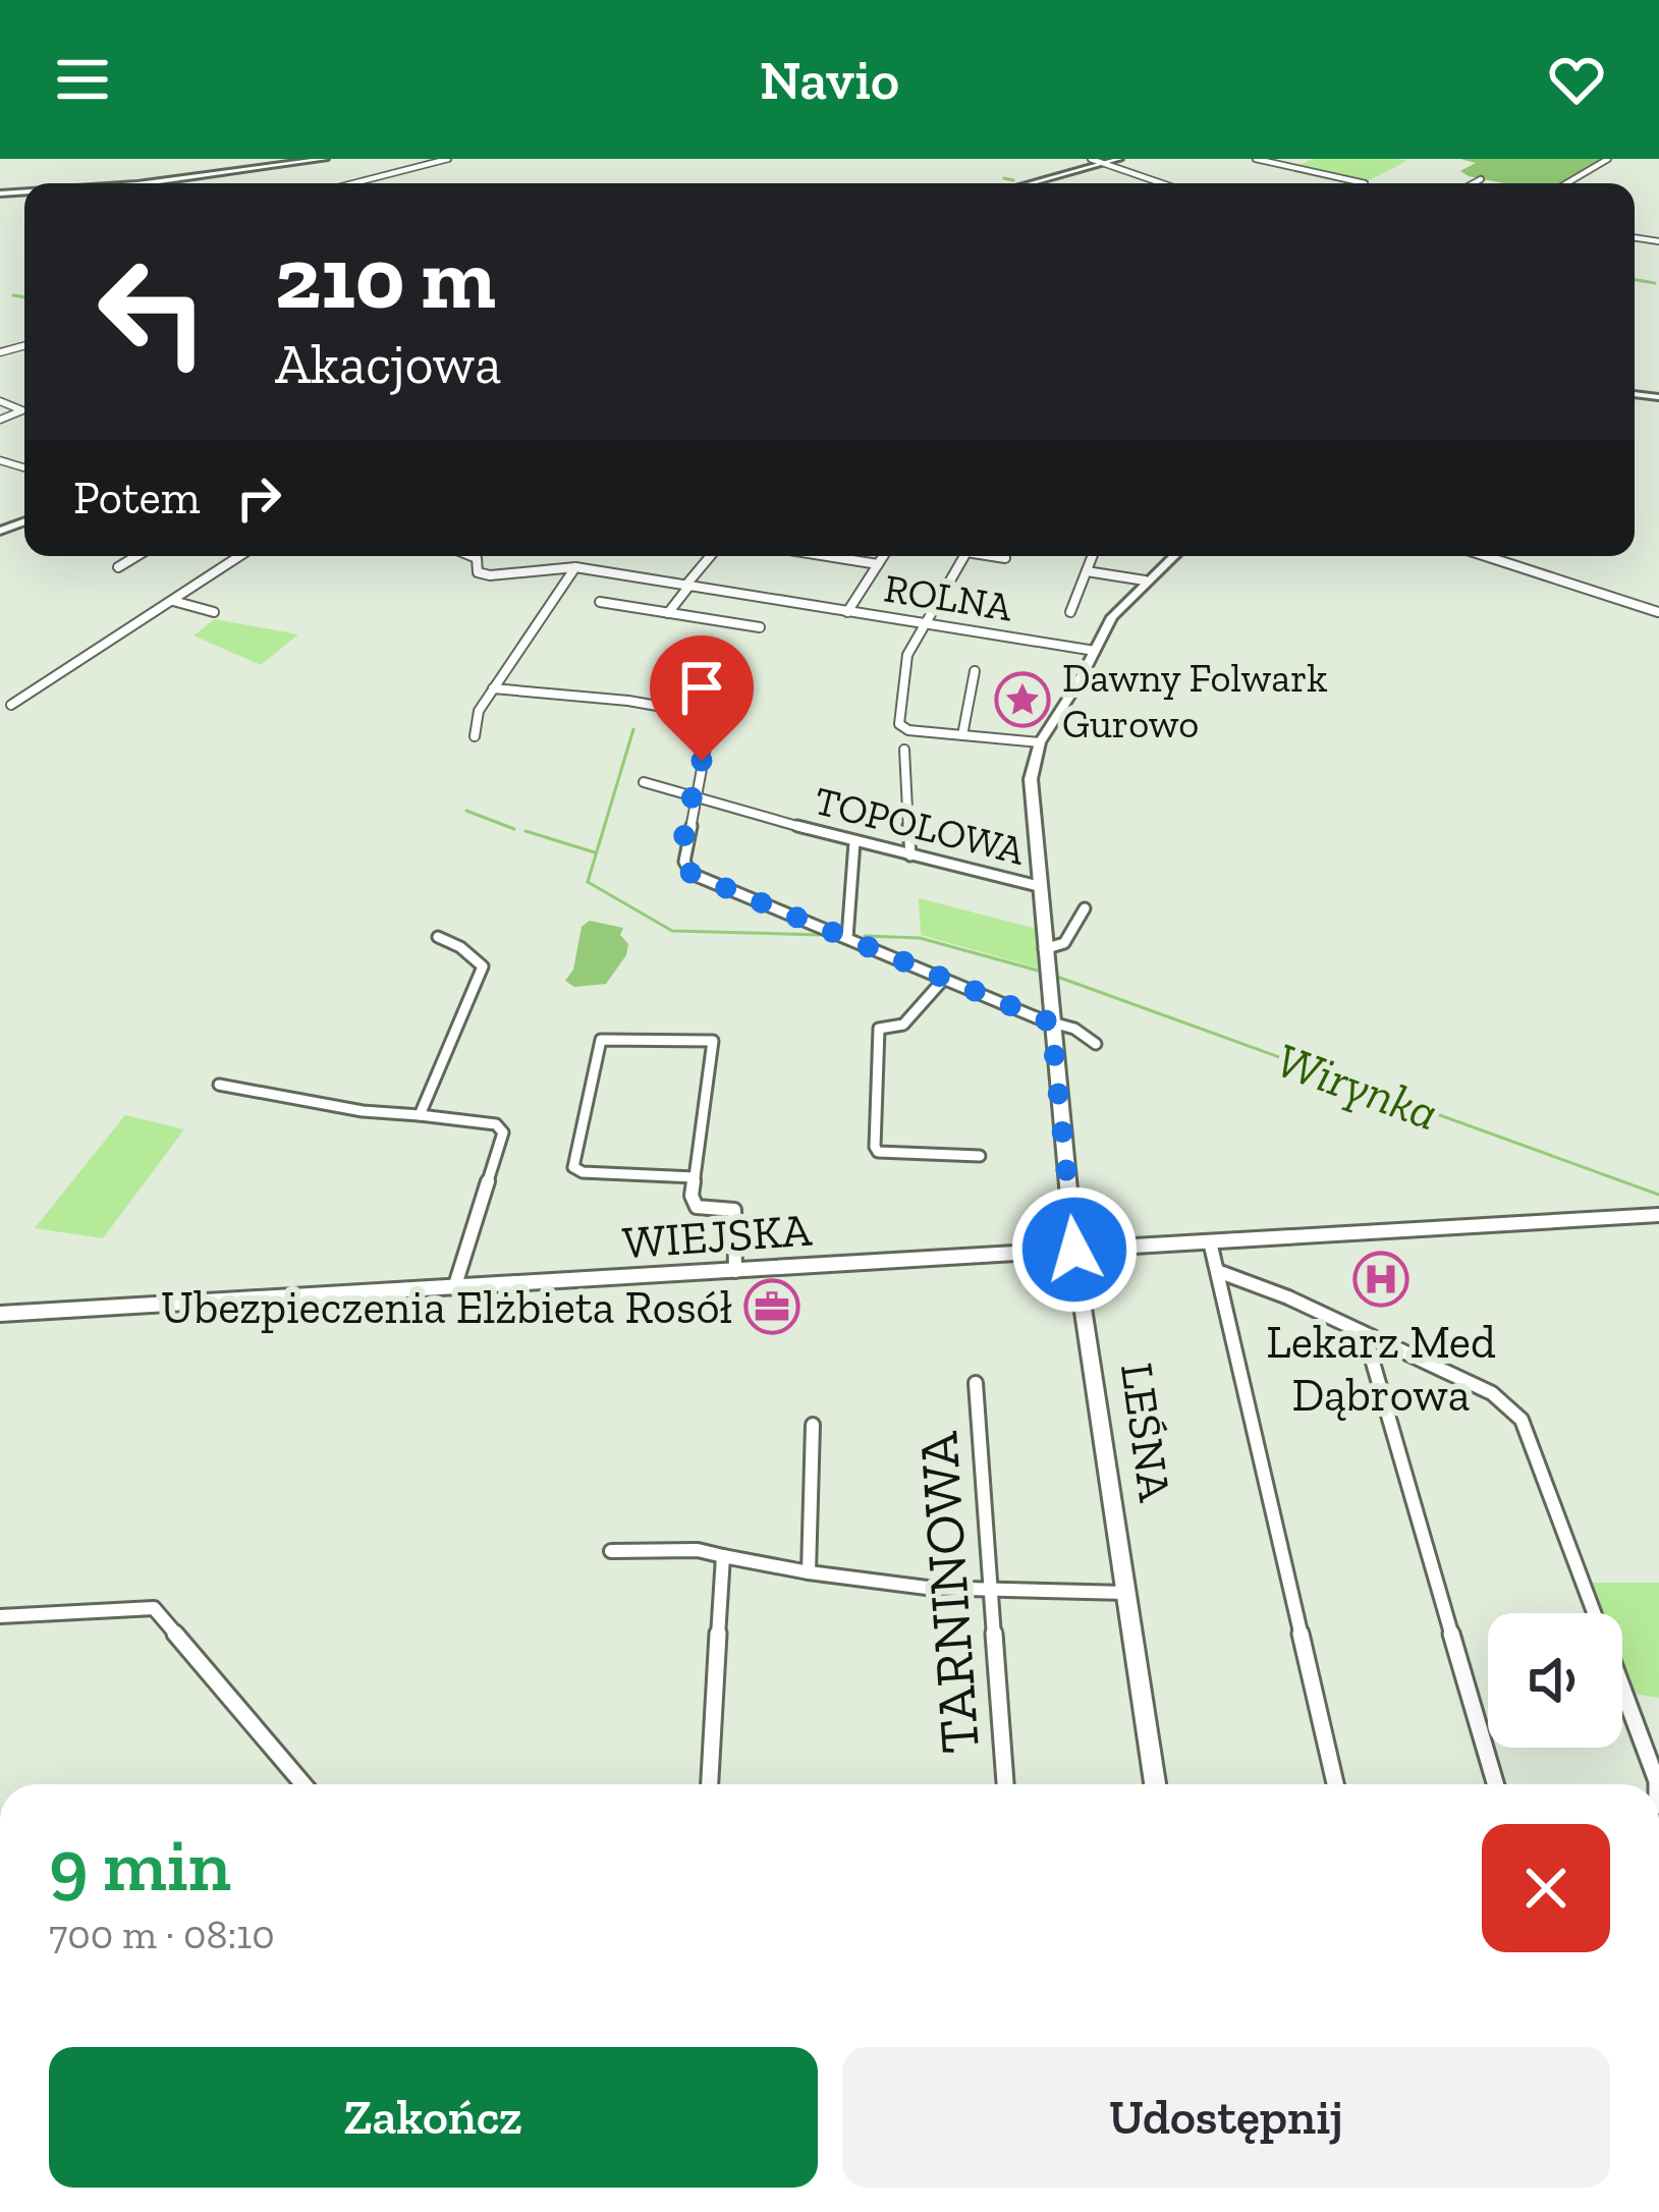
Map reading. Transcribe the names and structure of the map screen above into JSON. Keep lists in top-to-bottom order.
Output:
{
  "streets": {
    "street": [
      "ROLNA",
      "TOPOLOWA",
      "WIEJSKA",
      "LEŚNA",
      "TARNINOWA"
    ]
  },
  "crossings": [
    ["ROLNA", "LEŚNA"],
    ["TOPOLOWA", "LEŚNA"],
    ["WIEJSKA", "LEŚNA"]
  ],
  "water": ["Wirynka"],
  "places": {
    "place": ["Dawny Folwark Gurowo"],
    "hospital": ["Lekarz Med Dąbrowa"],
    "office": ["Ubezpieczenia Elżbieta Rosół"]
  },
  "page": {
    "header": "Navio",
    "turn": ["210 m", "Akacjowa"],
    "then": "Potem",
    "heading": ["9 min", "700 m · 08:10"],
    "buttons": ["Zakończ", "Udostępnij"]
  }
}
